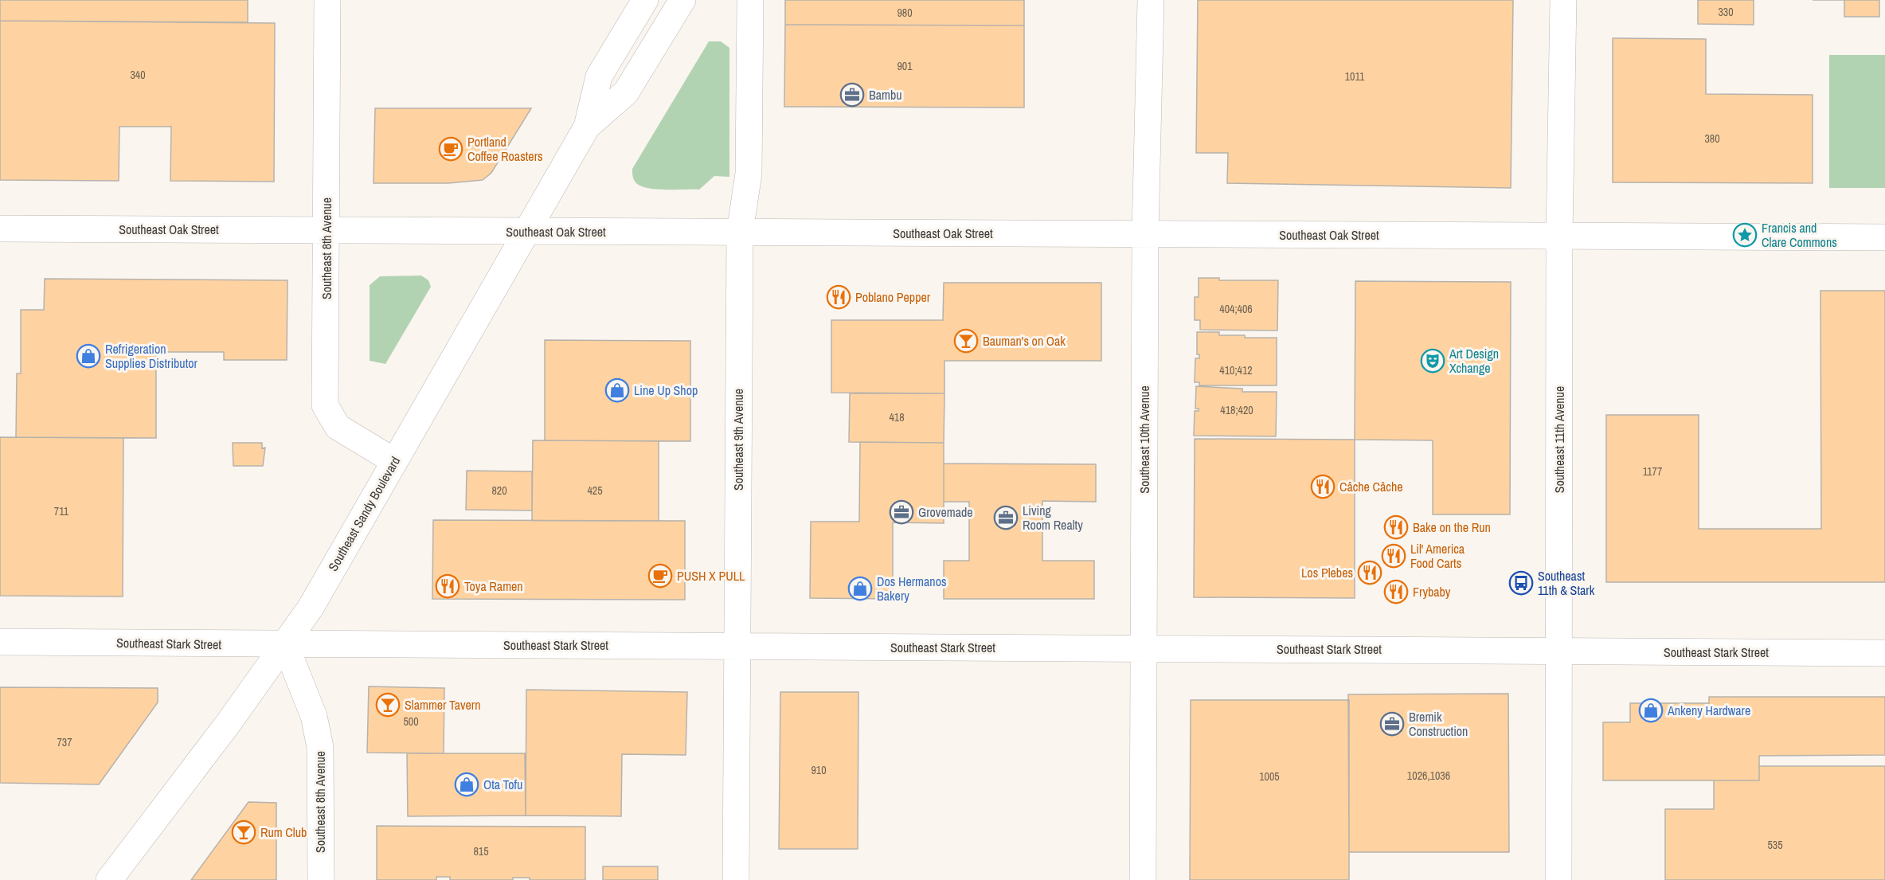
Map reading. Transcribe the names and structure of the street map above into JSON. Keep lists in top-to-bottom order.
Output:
{
  "streets": {
    "street": [
      "Southeast Oak Street",
      "Southeast 8th Avenue",
      "Southeast 9th Avenue",
      "Southeast 10th Avenue",
      "Southeast 11th Avenue",
      "Southeast Sandy Boulevard",
      "Southeast Stark Street"
    ]
  },
  "crossings": [
    ["Southeast Oak Street", "Southeast 8th Avenue"],
    ["Southeast Oak Street", "Southeast 9th Avenue"],
    ["Southeast Oak Street", "Southeast 10th Avenue"],
    ["Southeast Oak Street", "Southeast 11th Avenue"],
    ["Southeast Oak Street", "Southeast Sandy Boulevard"],
    ["Southeast 8th Avenue", "Southeast Sandy Boulevard"],
    ["Southeast 8th Avenue", "Southeast Stark Street"],
    ["Southeast 9th Avenue", "Southeast Stark Street"],
    ["Southeast 10th Avenue", "Southeast Stark Street"],
    ["Southeast 11th Avenue", "Southeast Stark Street"],
    ["Southeast Sandy Boulevard", "Southeast Stark Street"]
  ],
  "places": {
    "office": [
      "Bambu",
      "Grovemade",
      "Living Room Realty",
      "Bremik Construction"
    ],
    "cafe": ["Portland Coffee Roasters", "PUSH X PULL"],
    "place": ["Francis and Clare Commons"],
    "restaurant": [
      "Poblano Pepper",
      "Câche Câche",
      "Bake on the Run",
      "Lil' America Food Carts",
      "Los Plebes",
      "Toya Ramen",
      "Frybaby"
    ],
    "bar": ["Bauman's on Oak", "Slammer Tavern", "Rum Club"],
    "shop": [
      "Refrigeration Supplies Distributor",
      "Line Up Shop",
      "Dos Hermanos Bakery",
      "Ankeny Hardware",
      "Ota Tofu"
    ],
    "theatre": ["Art Design Xchange"],
    "bus stop": ["Southeast 11th & Stark"]
  },
  "house_numbers": [
    "330",
    "980",
    "901",
    "340",
    "1011",
    "380",
    "404;406",
    "410;412",
    "418;420",
    "418",
    "1177",
    "820",
    "425",
    "711",
    "500",
    "737",
    "910",
    "1026,1036",
    "1005",
    "535",
    "815"
  ]
}
